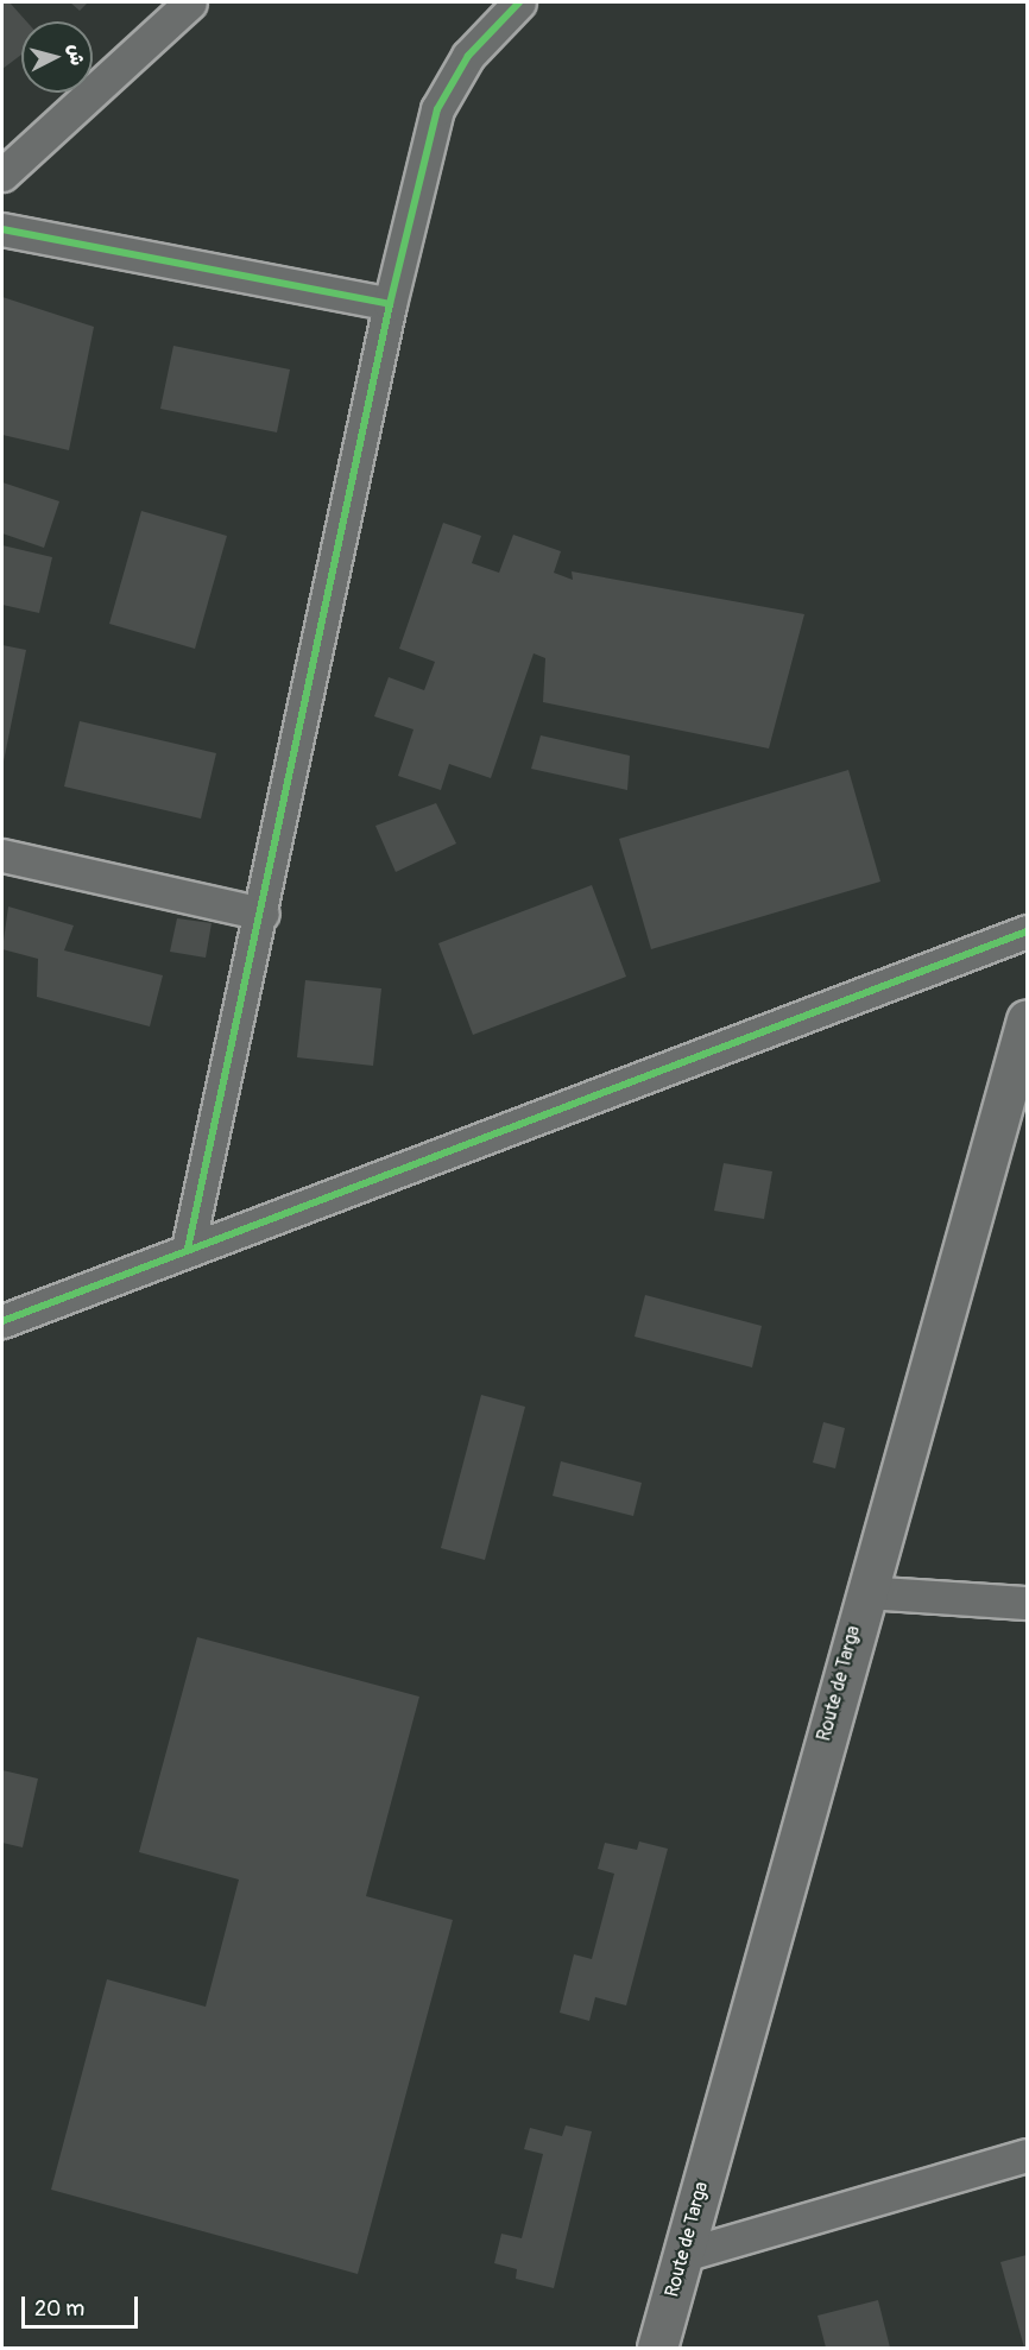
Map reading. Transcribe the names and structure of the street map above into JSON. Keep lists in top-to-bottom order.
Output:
{
  "streets": {
    "main road": ["Route de Targa"]
  },
  "scale_bar": "20 m",
  "north": "right"
}
